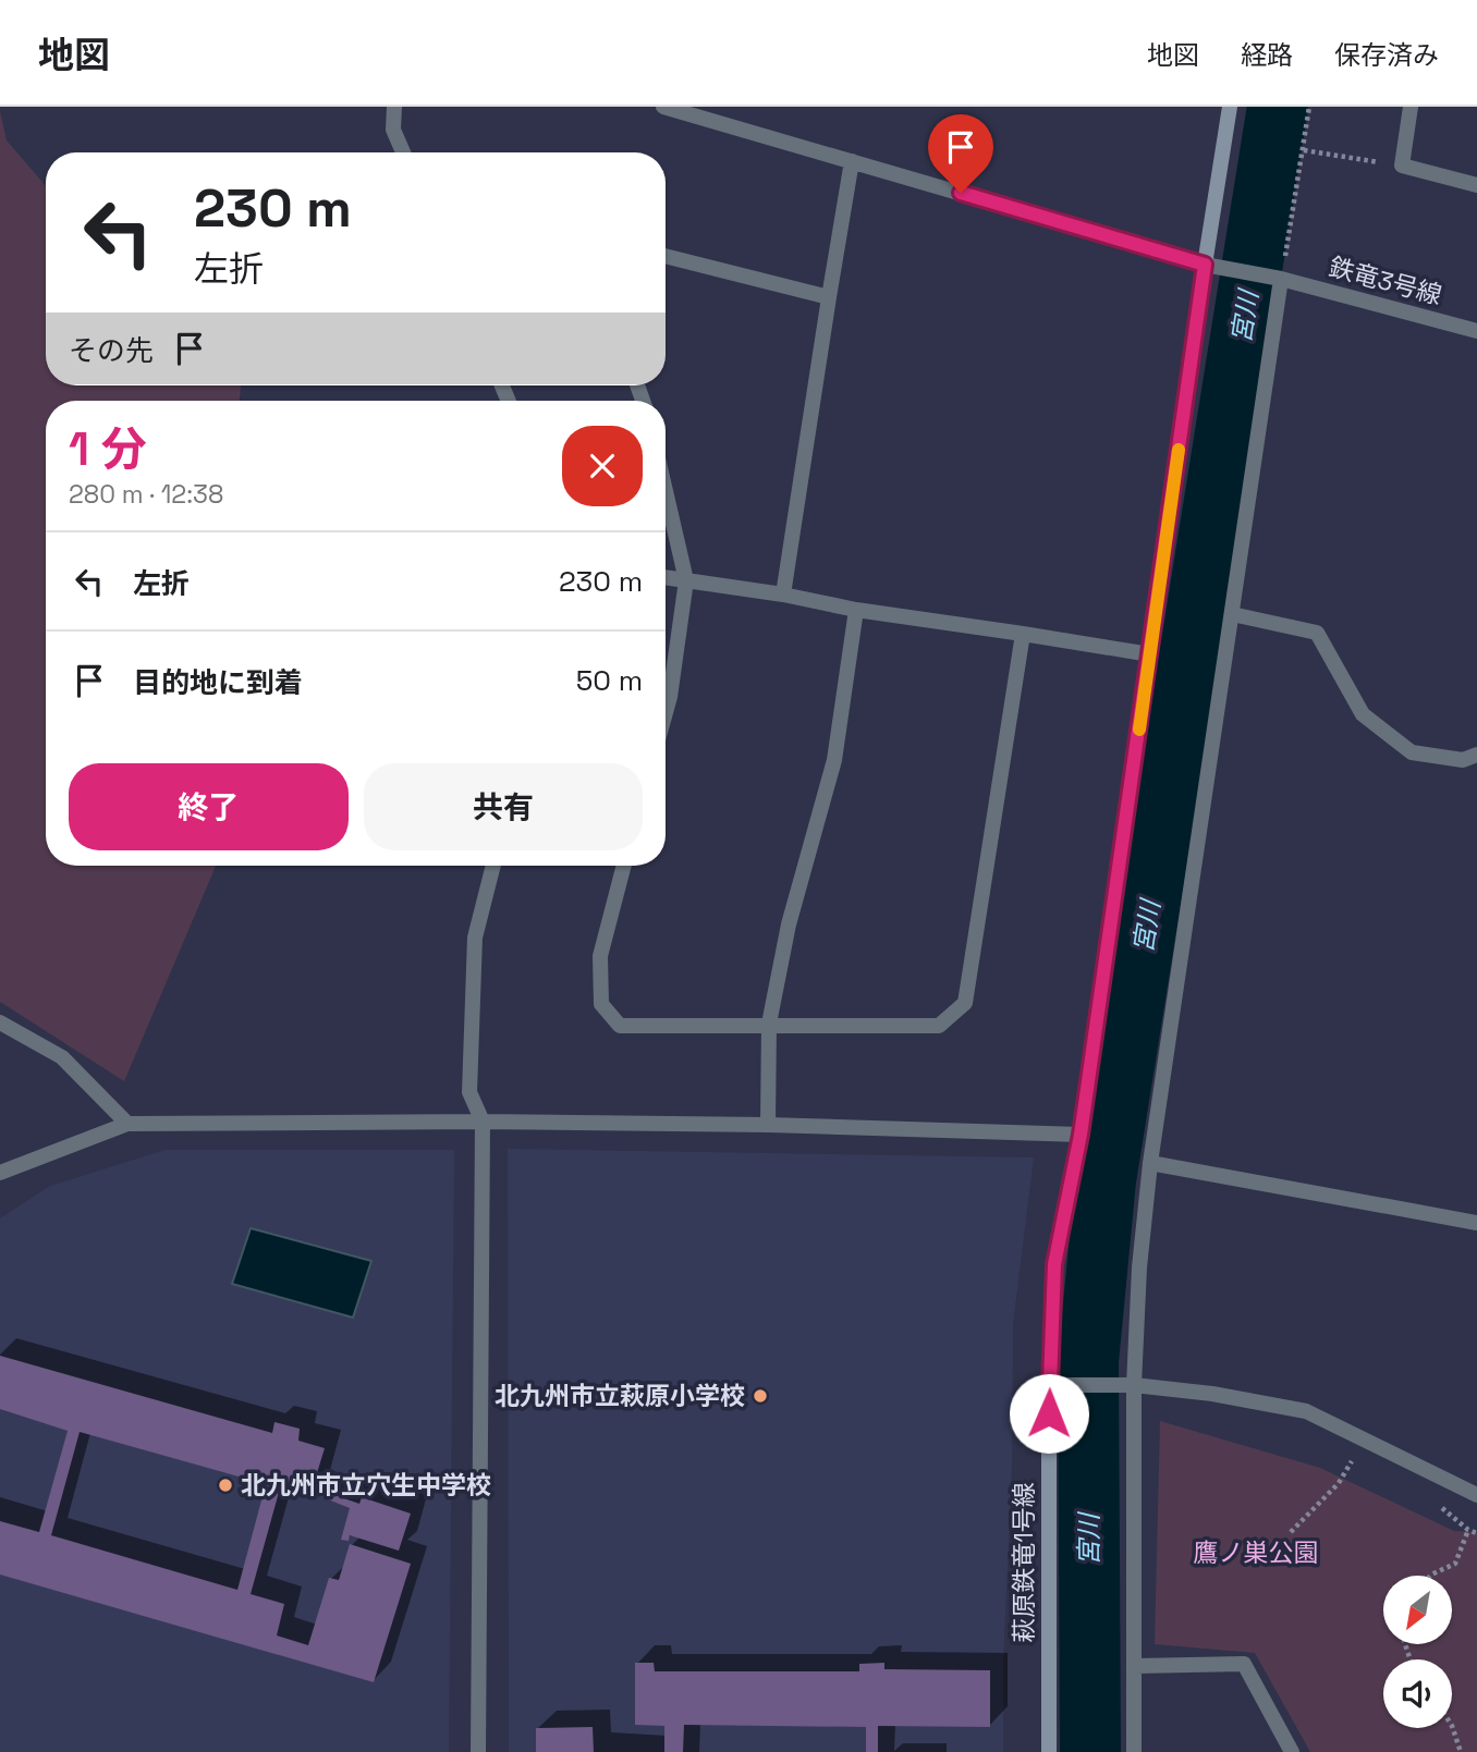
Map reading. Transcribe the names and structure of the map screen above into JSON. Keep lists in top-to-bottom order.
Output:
{
  "streets": {
    "street": ["鉄竜3号線", "萩原鉄竜1号線"]
  },
  "crossings": [
    ["鉄竜3号線", "萩原鉄竜1号線"]
  ],
  "water": ["宮川"],
  "parks": ["鷹ノ巣公園"],
  "places": ["北九州市立萩原小学校", "北九州市立穴生中学校"],
  "north": "bottom left",
  "page": {
    "header": "地図",
    "nav": ["地図", "経路", "保存済み"],
    "turn": ["230 m", "左折"],
    "then": "その先",
    "heading": ["1 分", "280 m · 12:38"],
    "list": [
      {
        "name": "左折",
        "value": "230 m"
      },
      {
        "name": "目的地に到着",
        "value": "50 m"
      }
    ],
    "buttons": ["終了", "共有"]
  }
}
